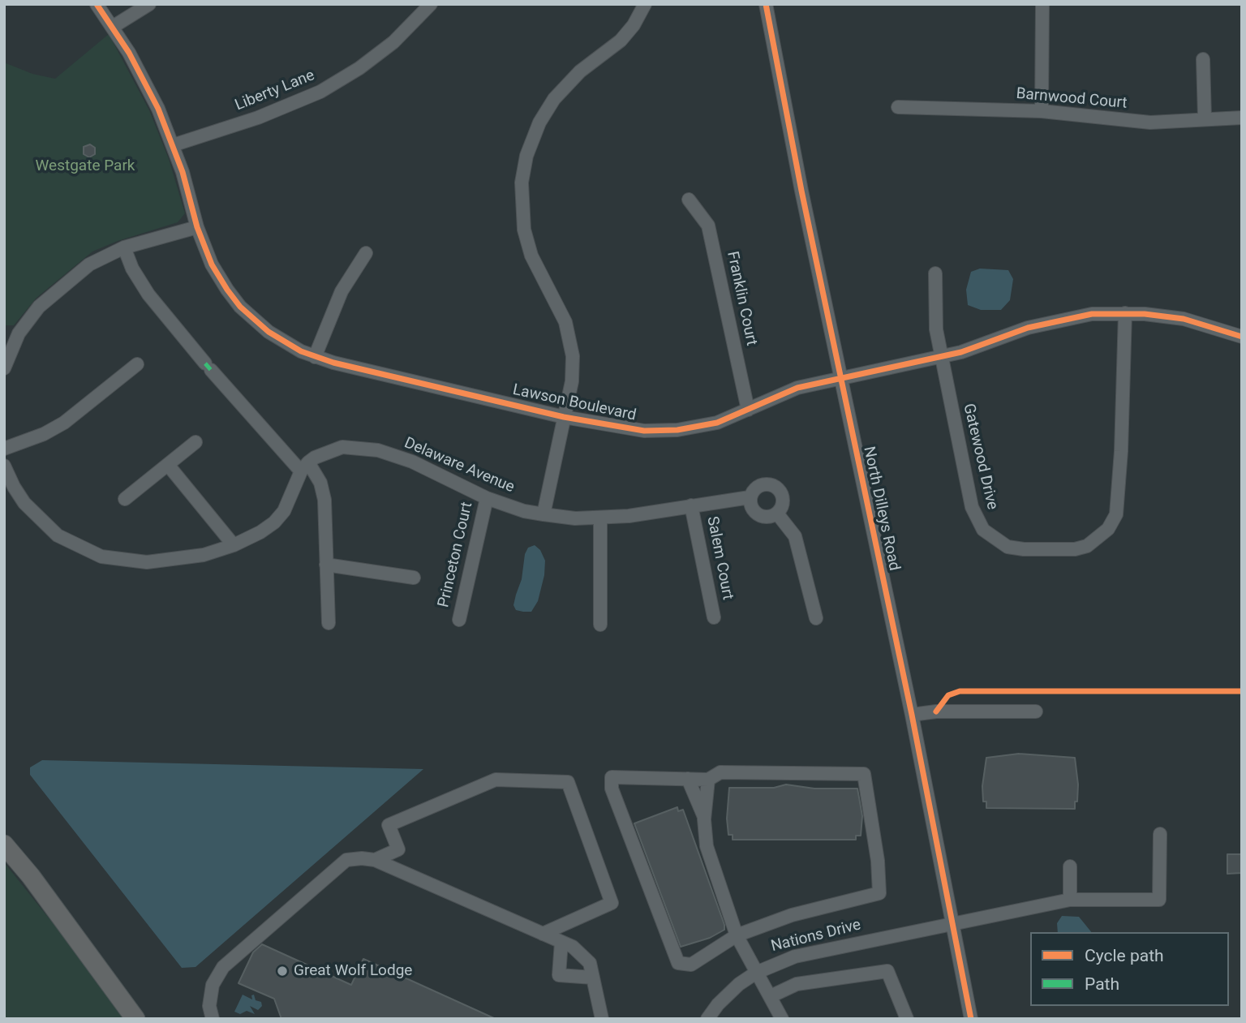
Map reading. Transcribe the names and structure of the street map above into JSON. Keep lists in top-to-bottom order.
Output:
{
  "streets": {
    "street": [
      "Liberty Lane",
      "Barnwood Court",
      "Franklin Court",
      "Lawson Boulevard",
      "Gatewood Drive",
      "Delaware Avenue",
      "North Dilleys Road",
      "Princeton Court",
      "Salem Court",
      "Nations Drive"
    ]
  },
  "crossings": [
    ["Liberty Lane", "Lawson Boulevard"],
    ["Franklin Court", "Lawson Boulevard"],
    ["Lawson Boulevard", "Gatewood Drive"],
    ["Lawson Boulevard", "North Dilleys Road"],
    ["Delaware Avenue", "Princeton Court"],
    ["Delaware Avenue", "Salem Court"],
    ["North Dilleys Road", "Nations Drive"]
  ],
  "parks": ["Westgate Park"],
  "places": ["Great Wolf Lodge"],
  "legend": ["Cycle path", "Path"]
}
